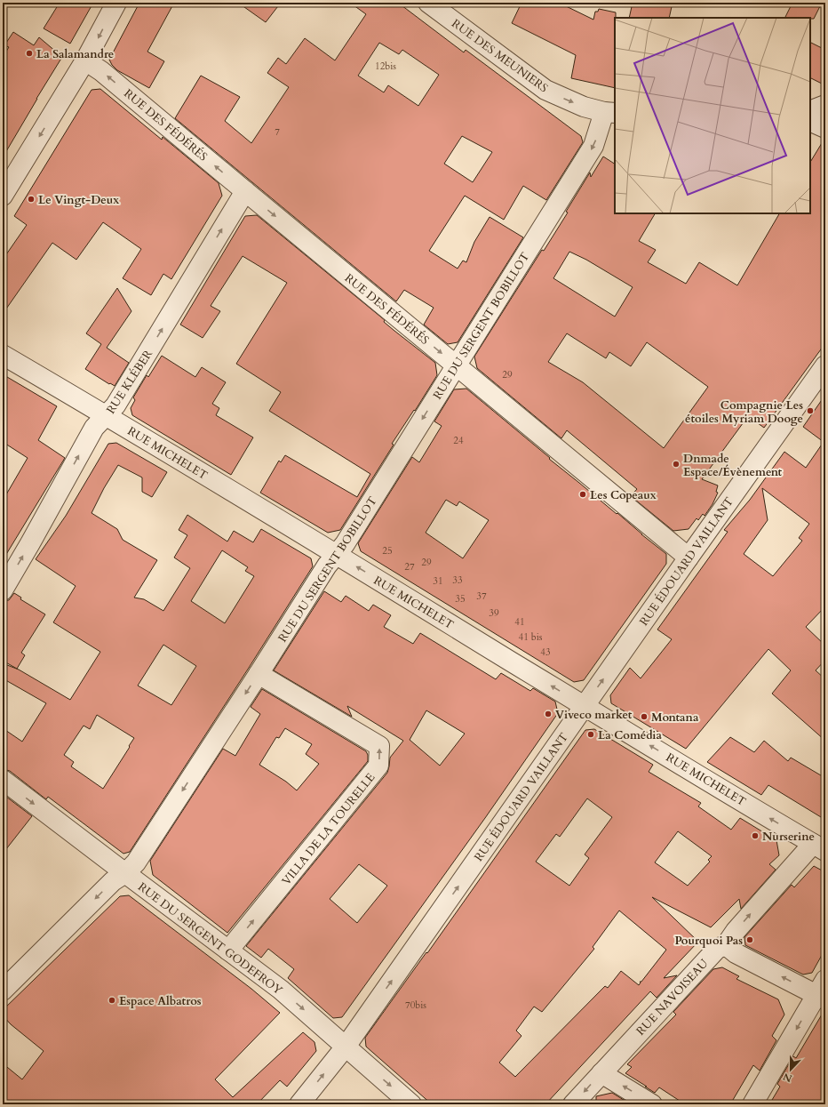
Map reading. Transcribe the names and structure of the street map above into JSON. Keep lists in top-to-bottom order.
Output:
{
  "streets": {
    "street": [
      "RUE DES MEUNIERS",
      "RUE DES FÉDÉRÉS",
      "RUE DU SERGENT BOBILLOT",
      "RUE KLÉBER",
      "RUE MICHELET",
      "RUE ÉDOUARD VAILLANT",
      "VILLA DE LA TOURELLE",
      "RUE DU SERGENT GODEFROY",
      "RUE NAVOISEAU"
    ]
  },
  "crossings": [
    ["RUE DES MEUNIERS", "RUE DU SERGENT BOBILLOT"],
    ["RUE DES FÉDÉRÉS", "RUE DU SERGENT BOBILLOT"],
    ["RUE DES FÉDÉRÉS", "RUE KLÉBER"],
    ["RUE DES FÉDÉRÉS", "RUE ÉDOUARD VAILLANT"],
    ["RUE DU SERGENT BOBILLOT", "RUE MICHELET"],
    ["RUE DU SERGENT BOBILLOT", "VILLA DE LA TOURELLE"],
    ["RUE DU SERGENT BOBILLOT", "RUE DU SERGENT GODEFROY"],
    ["RUE KLÉBER", "RUE MICHELET"],
    ["RUE MICHELET", "RUE ÉDOUARD VAILLANT"],
    ["RUE MICHELET", "RUE NAVOISEAU"],
    ["RUE ÉDOUARD VAILLANT", "RUE DU SERGENT GODEFROY"],
    ["VILLA DE LA TOURELLE", "RUE DU SERGENT GODEFROY"]
  ],
  "one_way": [
    "RUE DES MEUNIERS",
    "RUE DU SERGENT BOBILLOT",
    "RUE KLÉBER",
    "RUE MICHELET",
    "RUE ÉDOUARD VAILLANT",
    "RUE DU SERGENT GODEFROY"
  ],
  "places": [
    "La Salamandre",
    "Le Vingt-Deux",
    "Compagnie Les étoiles Myriam Dooge",
    "Dnmade Espace/Évènement",
    "Les Copeaux",
    "Viveco market",
    "Montana",
    "La Comédia",
    "Nurserine",
    "Pourquoi Pas",
    "Espace Albatros"
  ],
  "house_numbers": [
    "12bis",
    "7",
    "29",
    "24",
    "25",
    "29",
    "27",
    "33",
    "31",
    "37",
    "35",
    "39",
    "41",
    "41 bis",
    "43",
    "70bis"
  ],
  "north": "bottom"
}
